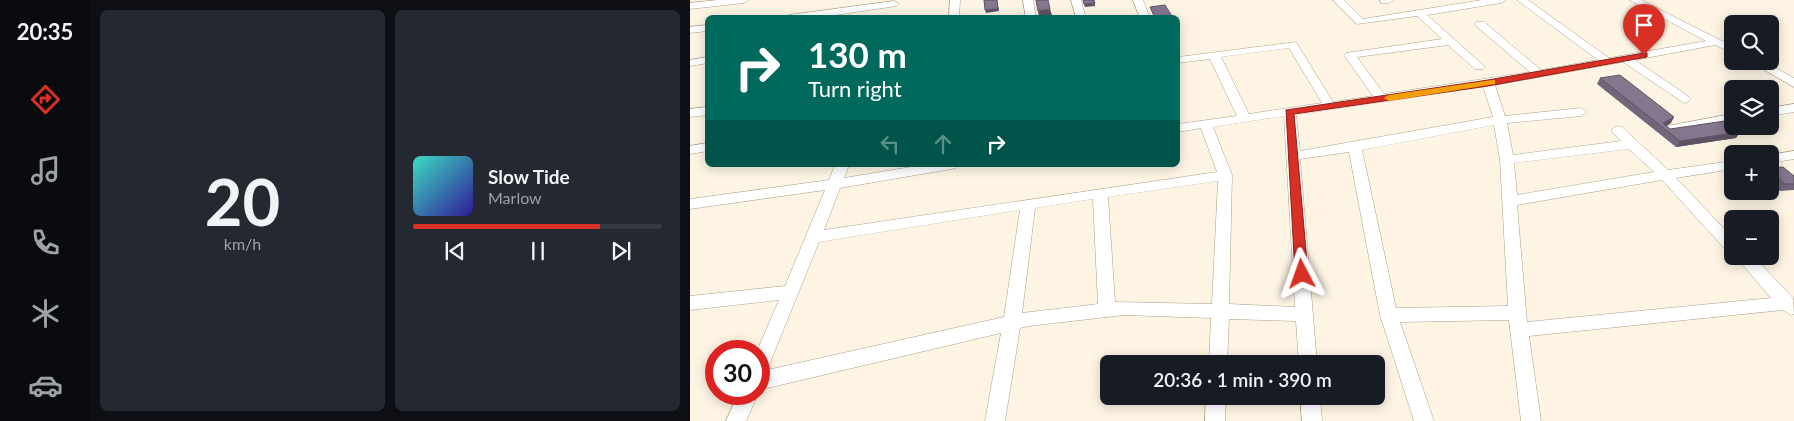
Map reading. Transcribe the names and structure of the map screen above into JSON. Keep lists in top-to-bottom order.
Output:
{
  "page": {
    "tabs": "20:35",
    "tile": ["20", "km/h"],
    "map_buttons": ["+", "−"],
    "turn": ["130 m", "Turn right"],
    "song": ["Slow Tide", "Marlow"],
    "limit": "30",
    "trip": "20:36 · 1 min · 390 m"
  }
}
